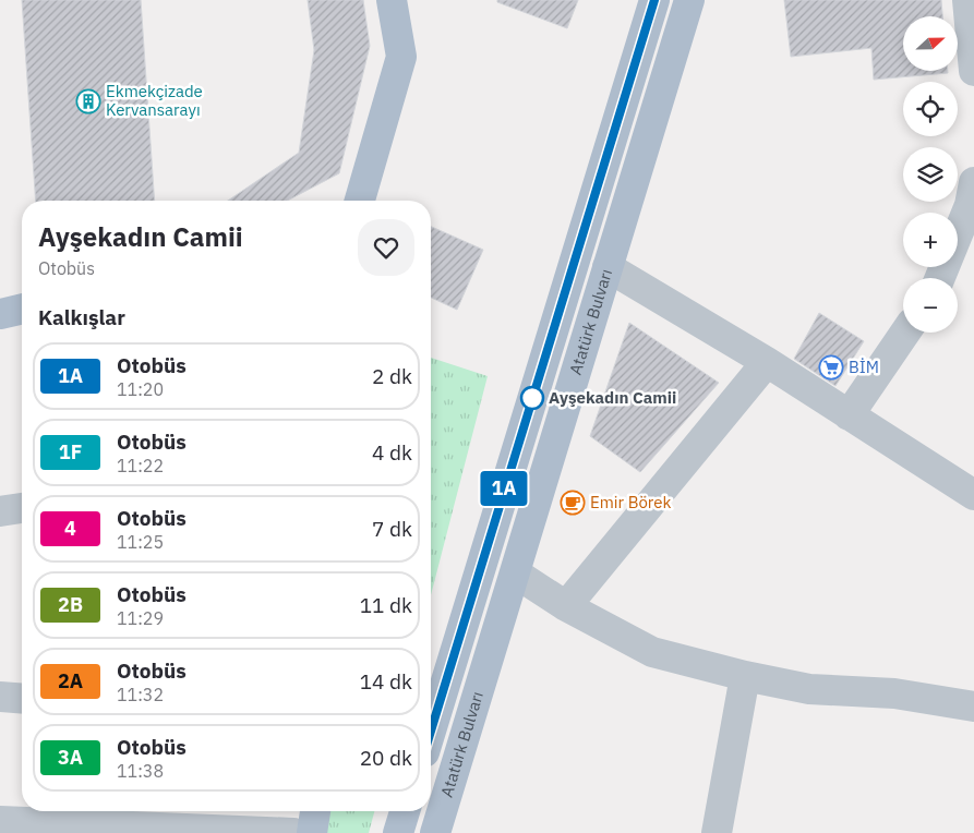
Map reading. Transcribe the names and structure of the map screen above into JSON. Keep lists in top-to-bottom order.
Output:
{
  "streets": {
    "main road": ["Atatürk Bulvarı"]
  },
  "places": {
    "building": ["Ekmekçizade Kervansarayı"],
    "supermarket": ["BİM"],
    "other": ["Ayşekadın Camii"],
    "cafe": ["Emir Börek"]
  },
  "lines": ["bus line 1A"],
  "north": "right",
  "page": {
    "on_map": "1A",
    "map_buttons": ["+", "−"],
    "heading": [
      ["Ayşekadın Camii", "Otobüs"],
      "Kalkışlar"
    ],
    "list": [
      {
        "mark": "1A",
        "name": "Otobüs",
        "note": "11:20",
        "value": "2 dk"
      },
      {
        "mark": "1F",
        "name": "Otobüs",
        "note": "11:22",
        "value": "4 dk"
      },
      {
        "mark": "4",
        "name": "Otobüs",
        "note": "11:25",
        "value": "7 dk"
      },
      {
        "mark": "2B",
        "name": "Otobüs",
        "note": "11:29",
        "value": "11 dk"
      },
      {
        "mark": "2A",
        "name": "Otobüs",
        "note": "11:32",
        "value": "14 dk"
      },
      {
        "mark": "3A",
        "name": "Otobüs",
        "note": "11:38",
        "value": "20 dk"
      }
    ]
  }
}
